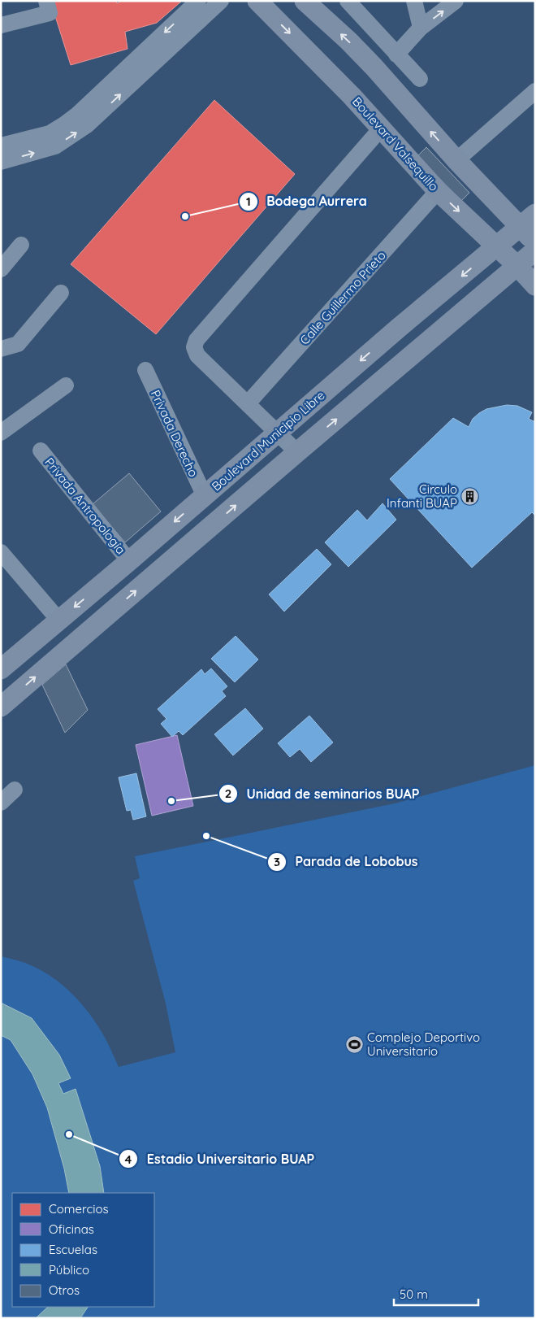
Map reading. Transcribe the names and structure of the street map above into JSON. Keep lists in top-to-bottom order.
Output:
{
  "streets": {
    "main road": ["Boulevard Valsequillo", "Boulevard Municipio Libre"],
    "street": ["Calle Guillermo Prieto", "Privada Derecho", "Privada Antropología"]
  },
  "crossings": [
    ["Boulevard Valsequillo", "Calle Guillermo Prieto"],
    ["Boulevard Valsequillo", "Boulevard Municipio Libre"],
    ["Privada Derecho", "Boulevard Municipio Libre"],
    ["Boulevard Municipio Libre", "Privada Antropología"]
  ],
  "places": {
    "other": [
      "Bodega Aurrera",
      "Unidad de seminarios BUAP",
      "Parada de Lobobus",
      "Estadio Universitario BUAP"
    ],
    "building": ["Circulo Infanti BUAP"],
    "sports": ["Complejo Deportivo Universitario"]
  },
  "legend": [
    "Comercios",
    "Oficinas",
    "Escuelas",
    "Público",
    "Otros"
  ],
  "scale_bar": "50 m"
}
